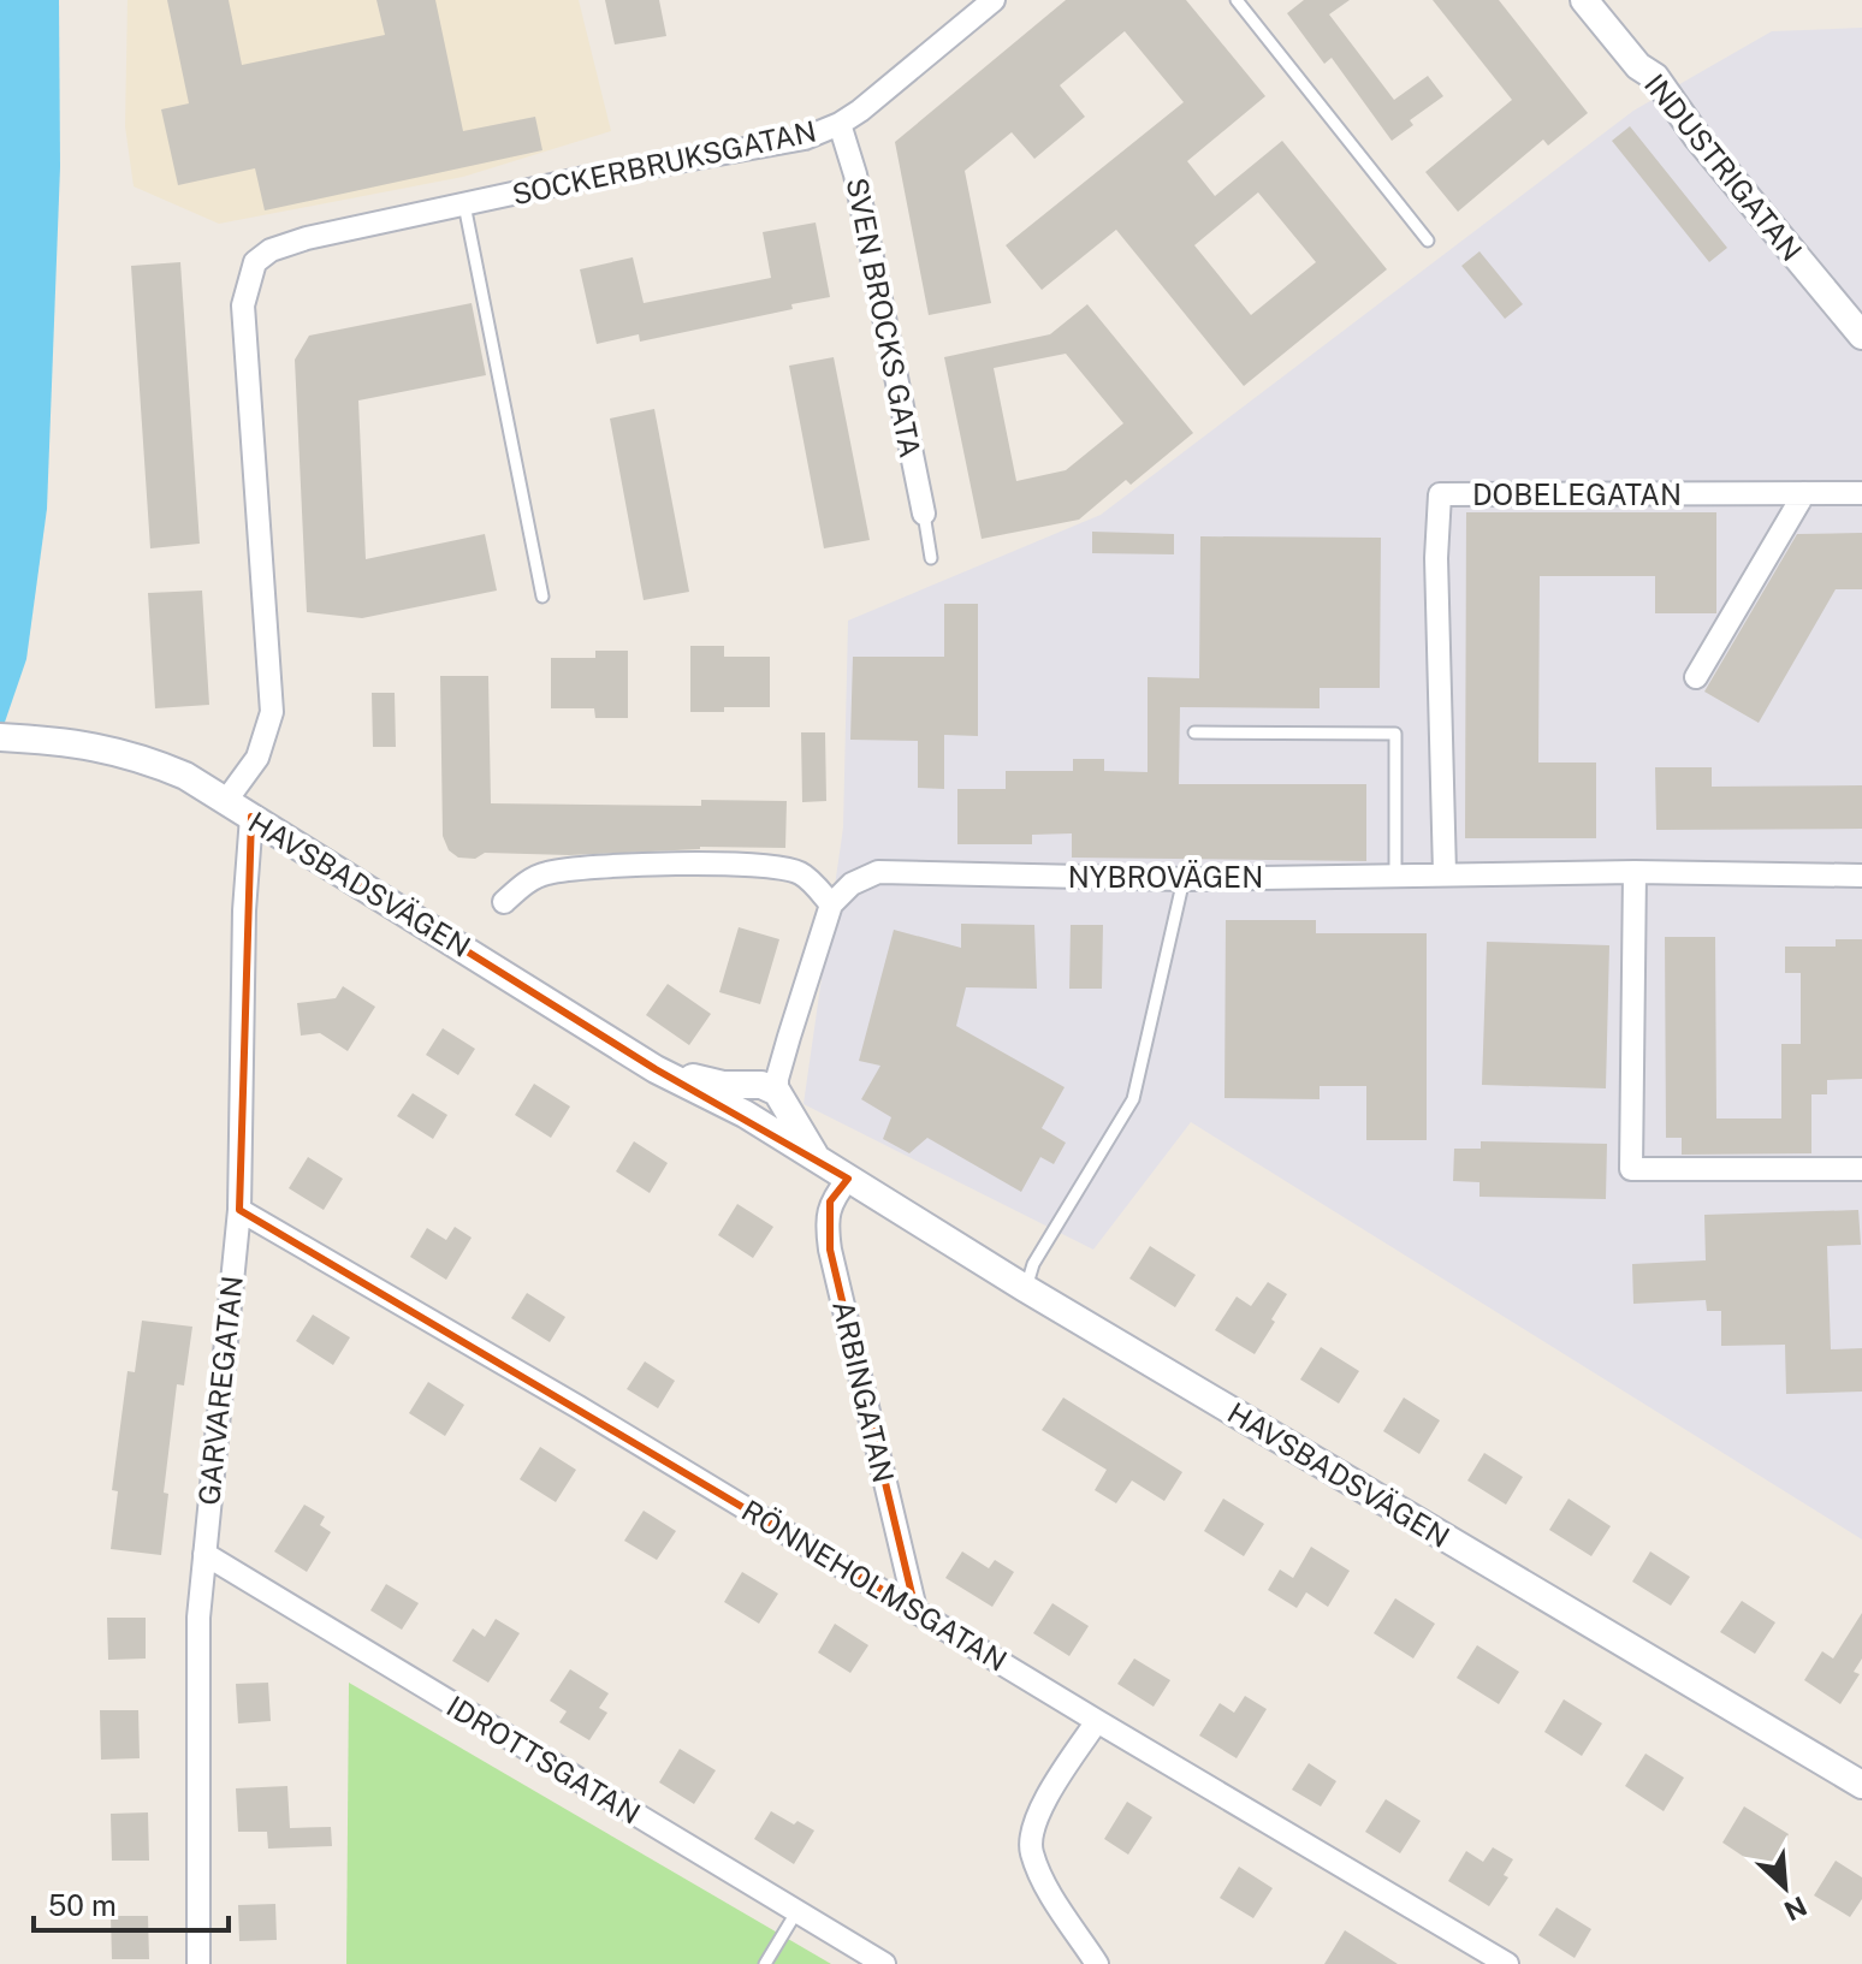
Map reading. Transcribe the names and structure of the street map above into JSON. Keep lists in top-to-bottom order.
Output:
{
  "streets": {
    "street": [
      "SOCKERBRUKSGATAN",
      "INDUSTRIGATAN",
      "SVEN BROCKS GATA",
      "DOBELEGATAN",
      "NYBROVÄGEN",
      "HAVSBADSVÄGEN",
      "GARVAREGATAN",
      "ARBINGATAN",
      "RÖNNEHOLMSGATAN",
      "IDROTTSGATAN"
    ]
  },
  "crossings": [
    ["SOCKERBRUKSGATAN", "SVEN BROCKS GATA"],
    ["SOCKERBRUKSGATAN", "HAVSBADSVÄGEN"],
    ["DOBELEGATAN", "NYBROVÄGEN"],
    ["HAVSBADSVÄGEN", "GARVAREGATAN"],
    ["HAVSBADSVÄGEN", "ARBINGATAN"],
    ["GARVAREGATAN", "RÖNNEHOLMSGATAN"],
    ["GARVAREGATAN", "IDROTTSGATAN"],
    ["ARBINGATAN", "RÖNNEHOLMSGATAN"]
  ],
  "scale_bar": "50 m",
  "north": "bottom right"
}
